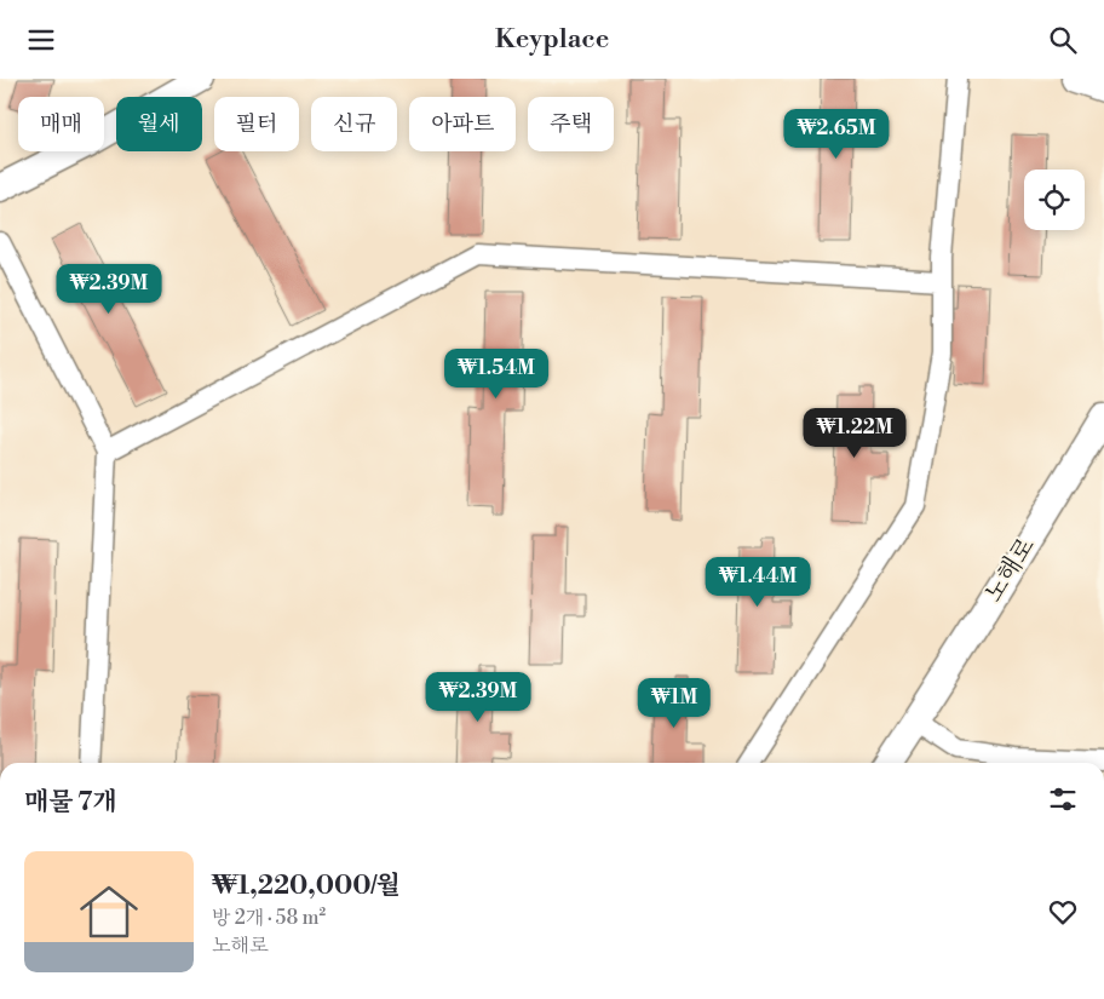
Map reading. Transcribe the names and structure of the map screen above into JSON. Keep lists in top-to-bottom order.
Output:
{
  "streets": {
    "main road": ["노해로"]
  },
  "page": {
    "header": "Keyplace",
    "chip": [
      "매매",
      "월세",
      "필터",
      "신규",
      "아파트",
      "주택"
    ],
    "price": [
      "₩2.65M",
      "₩2.39M",
      "₩1.54M",
      "₩1.22M",
      "₩1.44M",
      "₩2.39M",
      "₩1M"
    ],
    "heading": "매물 7개",
    "list": [
      {
        "name": "₩1,220,000/월",
        "note": "방 2개 · 58 m² · 노해로"
      }
    ]
  }
}
